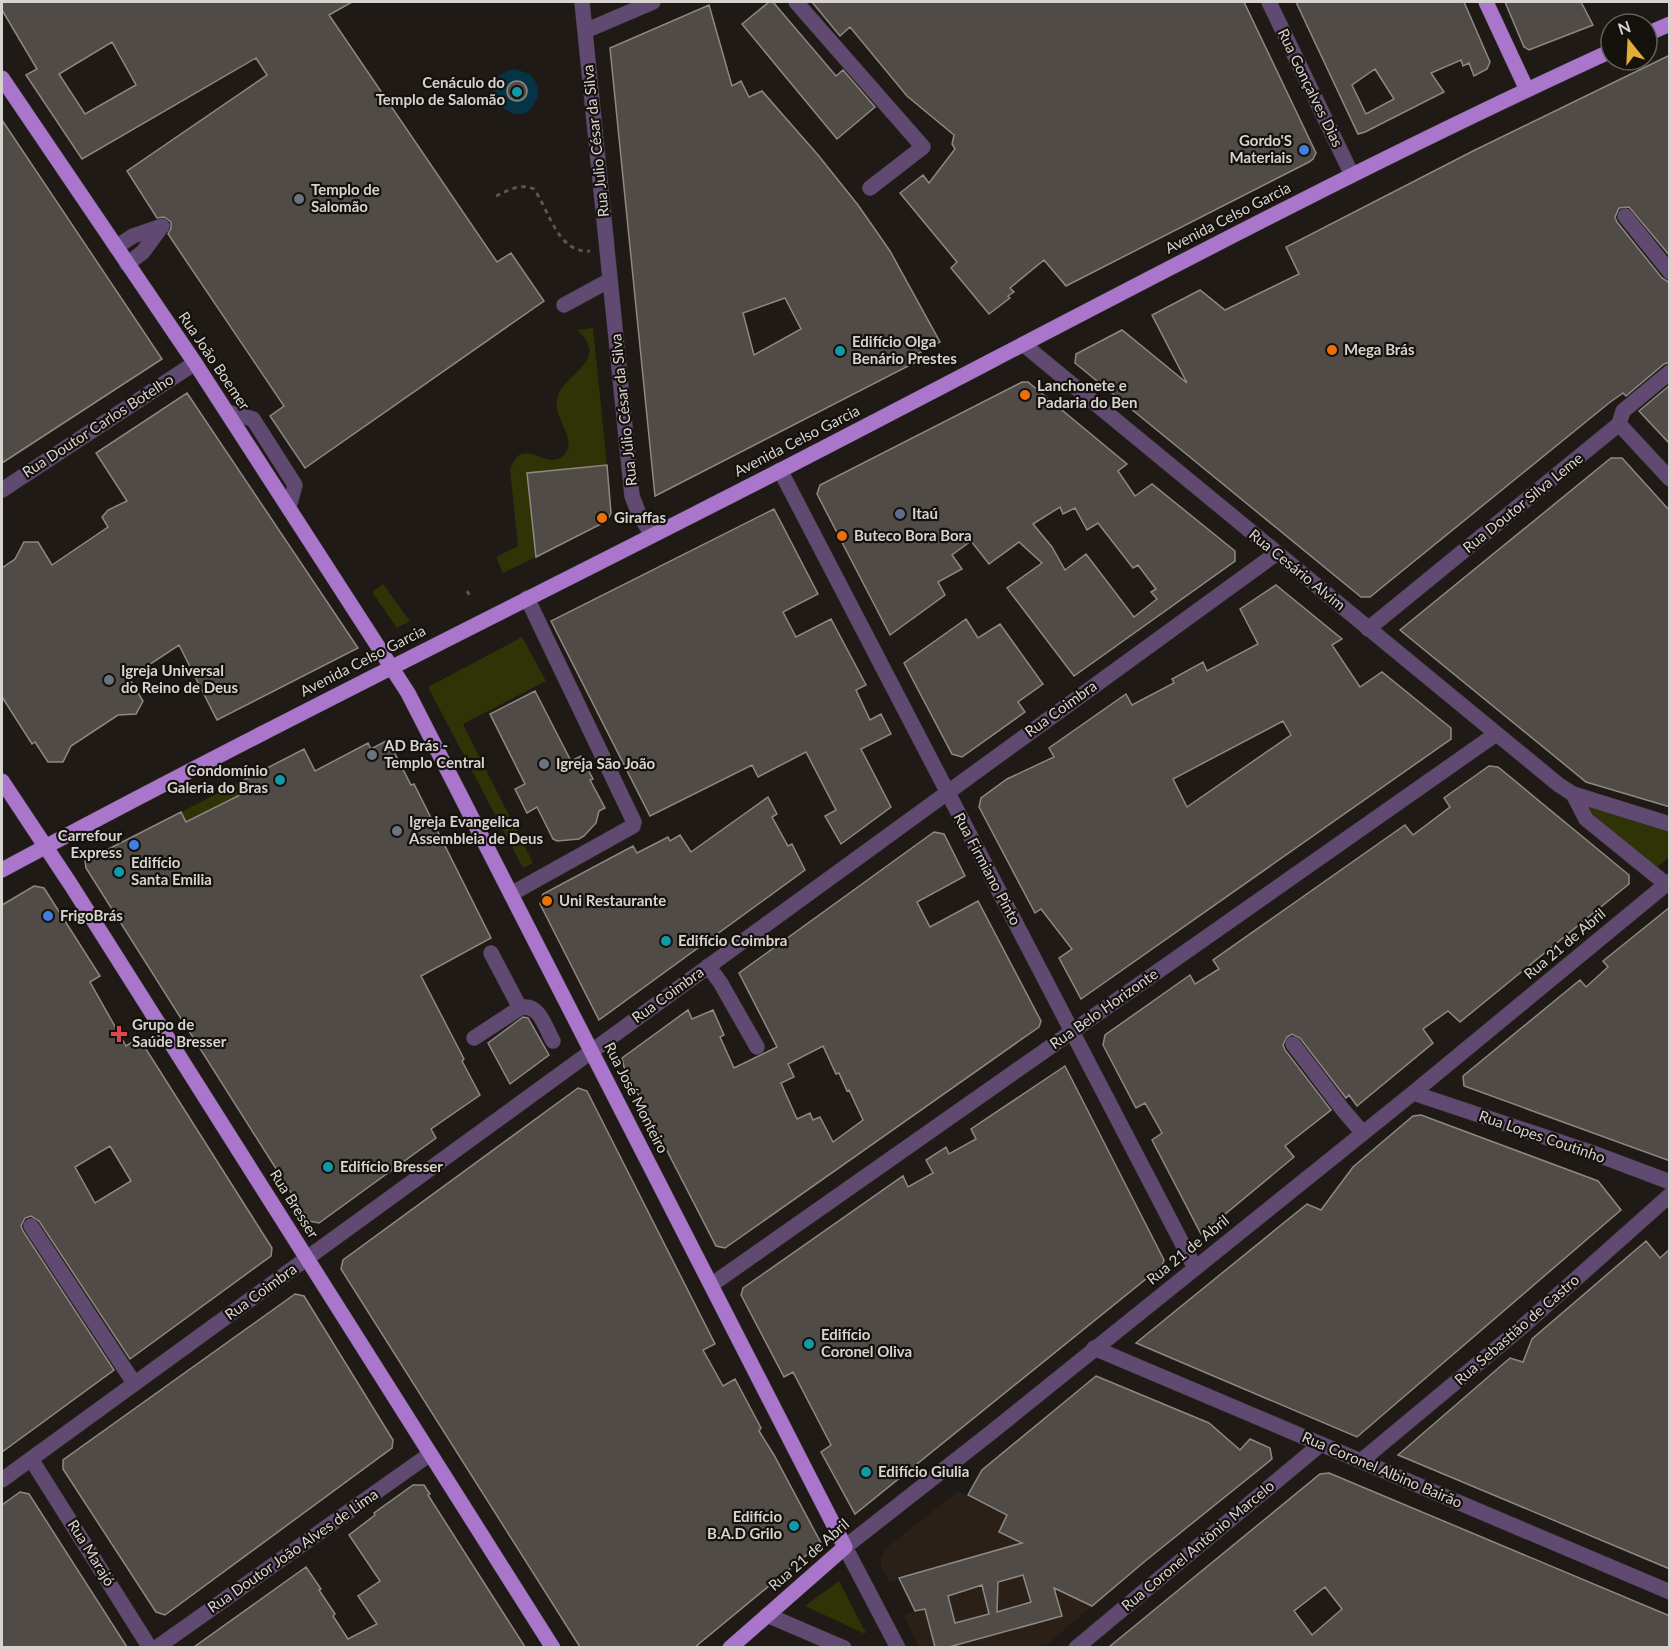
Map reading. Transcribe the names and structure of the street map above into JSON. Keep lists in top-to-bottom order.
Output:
{
  "streets": {
    "main road": [
      "Avenida Celso Garcia",
      "Rua João Boemer",
      "Rua 21 de Abril",
      "Rua José Monteiro",
      "Rua Bresser"
    ],
    "street": [
      "Rua Gonçalves Dias",
      "Rua Julio César da Silva",
      "Rua Júlio César da Silva",
      "Rua Doutor Carlos Botelho",
      "Rua Doutor Silva Leme",
      "Rua Cesário Alvim",
      "Rua Coimbra",
      "Rua Firmiano Pinto",
      "Rua Belo Horizonte",
      "Rua Lopes Coutinho",
      "Rua Sebastião de Castro",
      "Rua Coronel Albino Bairão",
      "Rua Coronel Antônio Marcelo",
      "Rua Doutor João Alves de Lima",
      "Rua Marajó"
    ]
  },
  "crossings": [
    ["Rua Gonçalves Dias", "Avenida Celso Garcia"],
    ["Rua Julio César da Silva", "Rua Júlio César da Silva"],
    ["Avenida Celso Garcia", "Rua João Boemer"],
    ["Avenida Celso Garcia", "Rua Júlio César da Silva"],
    ["Avenida Celso Garcia", "Rua Cesário Alvim"],
    ["Avenida Celso Garcia", "Rua Firmiano Pinto"],
    ["Avenida Celso Garcia", "Rua José Monteiro"],
    ["Avenida Celso Garcia", "Rua Bresser"],
    ["Rua João Boemer", "Rua Doutor Carlos Botelho"],
    ["Rua João Boemer", "Rua José Monteiro"],
    ["Rua Doutor Silva Leme", "Rua Cesário Alvim"],
    ["Rua Cesário Alvim", "Rua Coimbra"],
    ["Rua Cesário Alvim", "Rua 21 de Abril"],
    ["Rua Cesário Alvim", "Rua Belo Horizonte"],
    ["Rua Coimbra", "Rua Firmiano Pinto"],
    ["Rua Coimbra", "Rua José Monteiro"],
    ["Rua Coimbra", "Rua Bresser"],
    ["Rua Coimbra", "Rua Marajó"],
    ["Rua Firmiano Pinto", "Rua 21 de Abril"],
    ["Rua Firmiano Pinto", "Rua Belo Horizonte"],
    ["Rua 21 de Abril", "Rua José Monteiro"],
    ["Rua 21 de Abril", "Rua Lopes Coutinho"],
    ["Rua 21 de Abril", "Rua Coronel Albino Bairão"],
    ["Rua Belo Horizonte", "Rua José Monteiro"],
    ["Rua Bresser", "Rua Doutor João Alves de Lima"],
    ["Rua Sebastião de Castro", "Rua Coronel Albino Bairão"],
    ["Rua Coronel Albino Bairão", "Rua Coronel Antônio Marcelo"]
  ],
  "places": {
    "other": [
      "Cenáculo do Templo de Salomão",
      "Gordo'S Materiais",
      "Templo de Salomão",
      "Mega Brás",
      "Edifício Olga Benário Prestes",
      "Lanchonete e Padaria do Ben",
      "Itaú",
      "Giraffas",
      "Buteco Bora Bora",
      "Igreja Universal do Reino de Deus",
      "AD Brás - Templo Central",
      "Igreja São João",
      "Condomínio Galeria do Bras",
      "Igreja Evangelica Assembleia de Deus",
      "Carrefour Express",
      "Edifício Santa Emilia",
      "Uni Restaurante",
      "FrigoBrás",
      "Edifício Coimbra",
      "Edifício Bresser",
      "Edifício Coronel Oliva",
      "Edifício Giulia",
      "Edifício B.A.D Grilo"
    ],
    "health": ["Grupo de Saúde Bresser"]
  },
  "north": "top"
}
